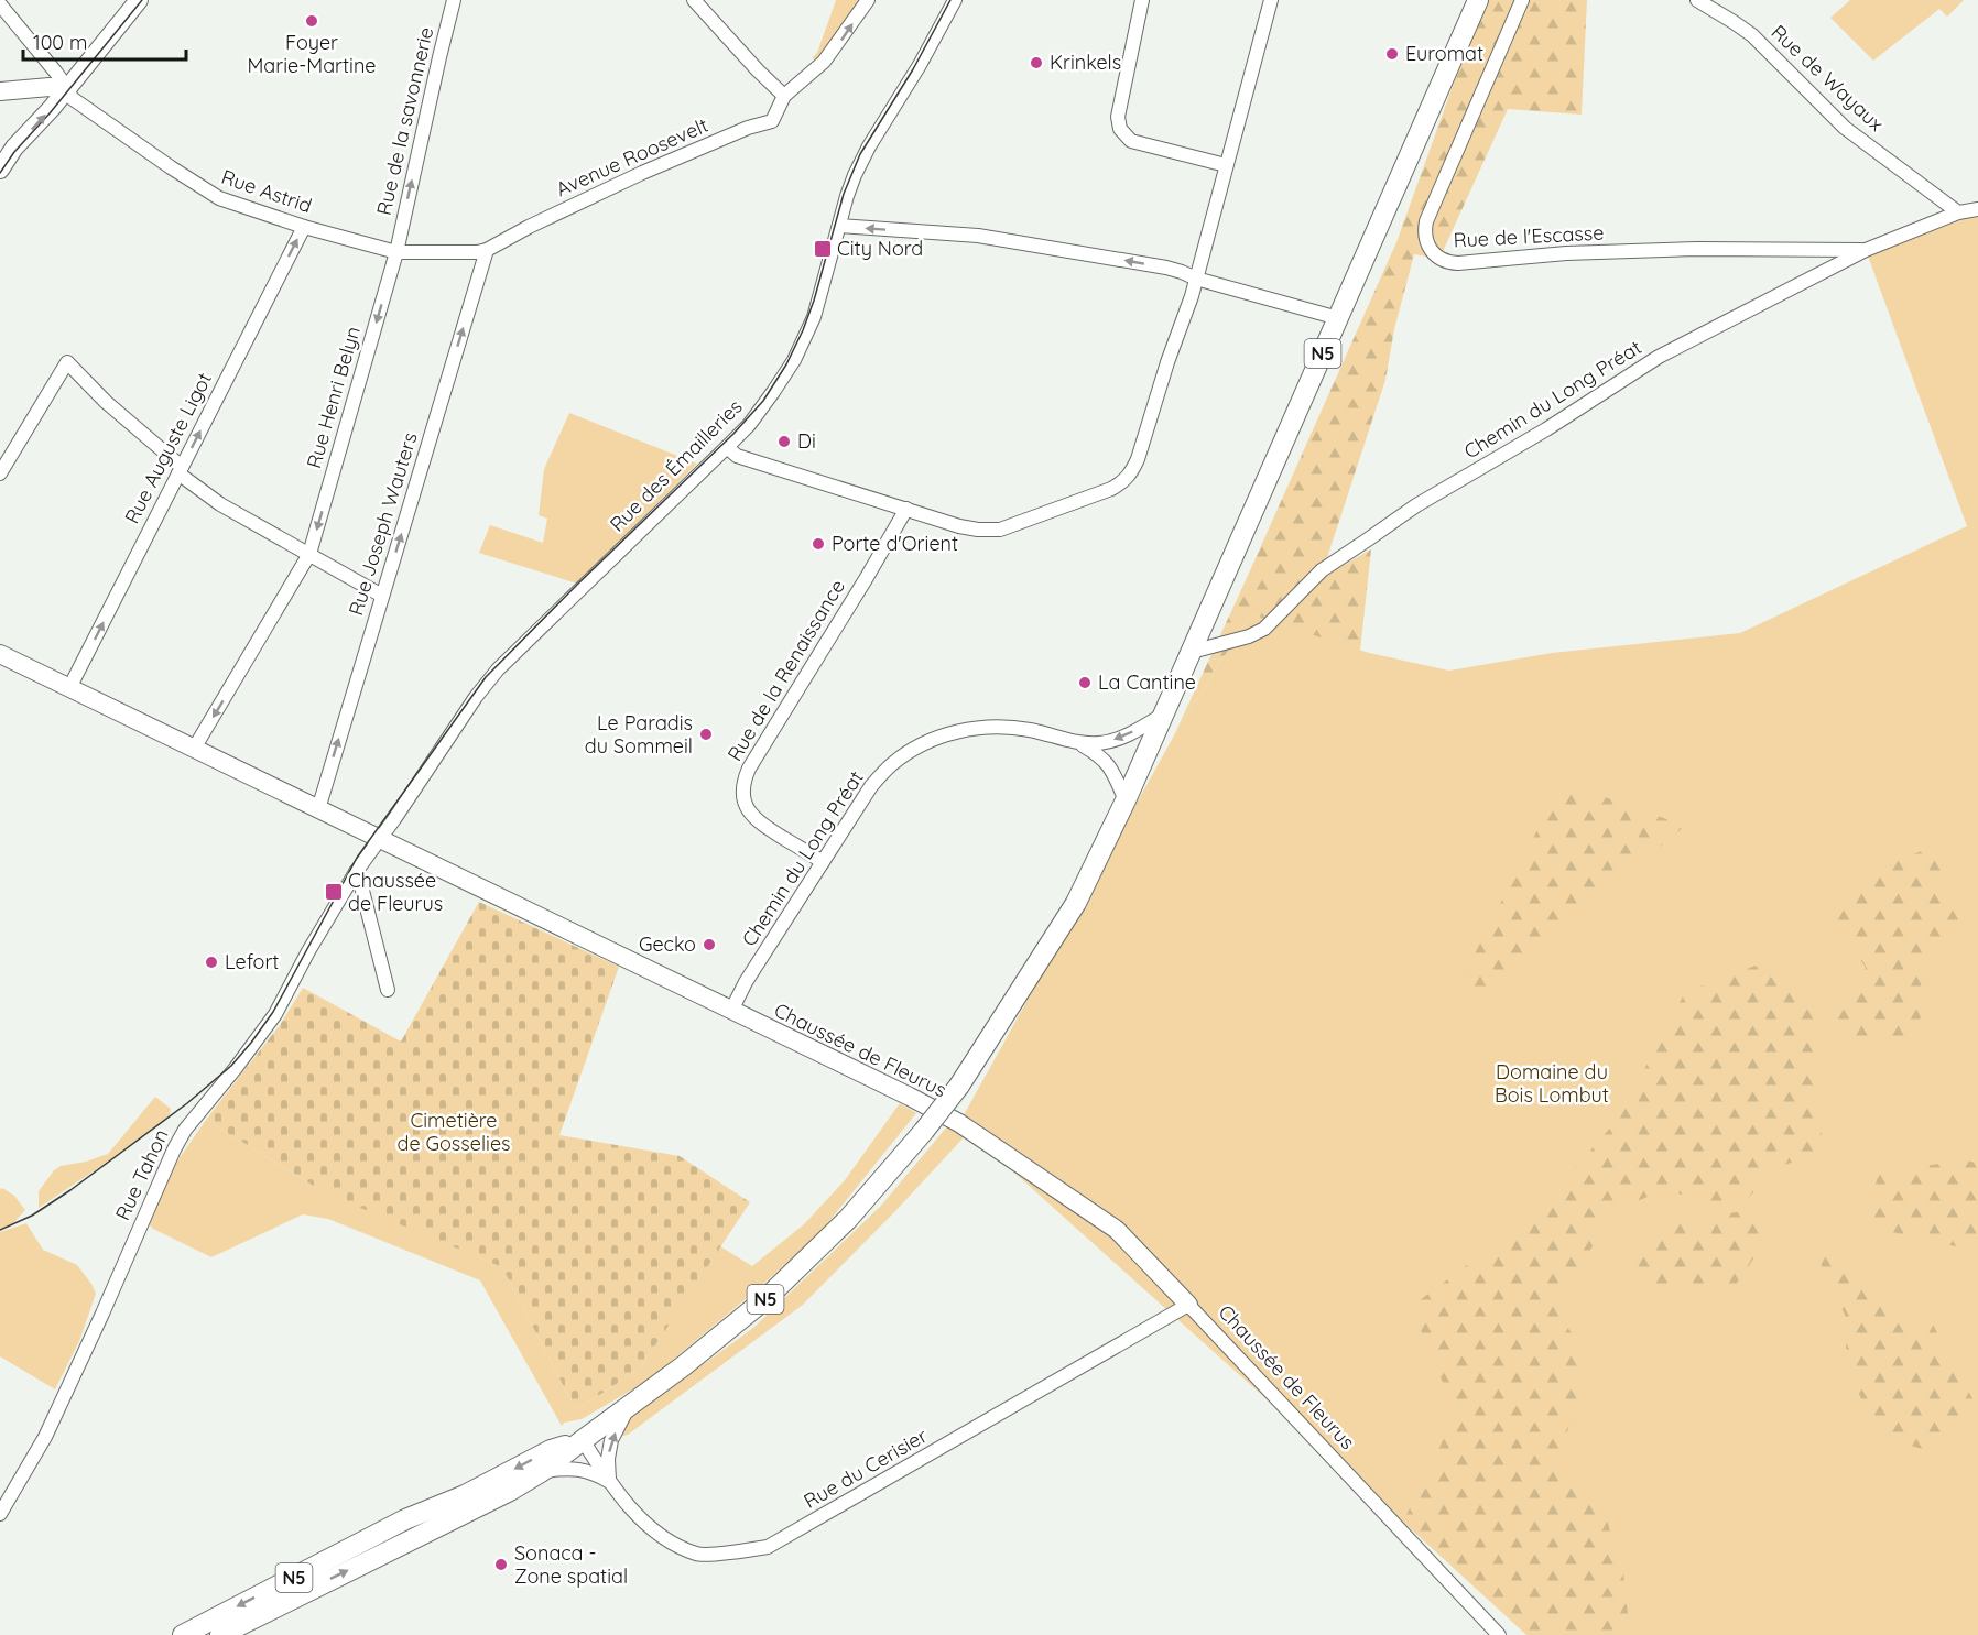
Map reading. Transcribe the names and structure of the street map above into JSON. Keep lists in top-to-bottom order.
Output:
{
  "streets": {
    "main road": ["N5", "Chaussée de Fleurus"],
    "street": [
      "Rue de Wayaux",
      "Rue de la savonnerie",
      "Avenue Roosevelt",
      "Rue Astrid",
      "Rue de l'Escasse",
      "Rue Henri Belyn",
      "Chemin du Long Préat",
      "Rue Auguste Ligot",
      "Rue des Émailleries",
      "Rue Joseph Wauters",
      "Rue de la Renaissance",
      "Rue Tahon",
      "Rue du Cerisier"
    ]
  },
  "crossings": [
    ["Rue de Wayaux", "Chemin du Long Préat"],
    ["Rue de la savonnerie", "Rue Astrid"],
    ["Rue de la savonnerie", "Rue Henri Belyn"],
    ["Avenue Roosevelt", "Rue Astrid"],
    ["Avenue Roosevelt", "Rue Joseph Wauters"],
    ["Rue Astrid", "Rue Henri Belyn"],
    ["Rue Astrid", "Rue Auguste Ligot"],
    ["Rue Astrid", "Rue Joseph Wauters"],
    ["Rue de l'Escasse", "Chemin du Long Préat"],
    ["N5", "Chemin du Long Préat"],
    ["N5", "Rue du Cerisier"],
    ["Rue Henri Belyn", "Chaussée de Fleurus"],
    ["Chemin du Long Préat", "Rue de la Renaissance"],
    ["Chemin du Long Préat", "Chaussée de Fleurus"],
    ["Rue Auguste Ligot", "Chaussée de Fleurus"],
    ["Rue des Émailleries", "Chaussée de Fleurus"],
    ["Rue des Émailleries", "Rue Tahon"],
    ["Rue Joseph Wauters", "Chaussée de Fleurus"],
    ["Chaussée de Fleurus", "Rue Tahon"],
    ["Chaussée de Fleurus", "Rue du Cerisier"]
  ],
  "one_way": [
    "Rue de la savonnerie",
    "Rue Henri Belyn",
    "Rue Auguste Ligot",
    "Rue Joseph Wauters"
  ],
  "parks": ["Domaine du Bois Lombut", "Cimetière de Gosselies"],
  "places": {
    "other": [
      "Foyer Marie-Martine",
      "Euromat",
      "Krinkels",
      "Di",
      "Porte d'Orient",
      "La Cantine",
      "Le Paradis du Sommeil",
      "Gecko",
      "Lefort",
      "Sonaca - Zone spatial"
    ],
    "transit": ["City Nord", "Chaussée de Fleurus"]
  },
  "scale_bar": "100 m"
}
